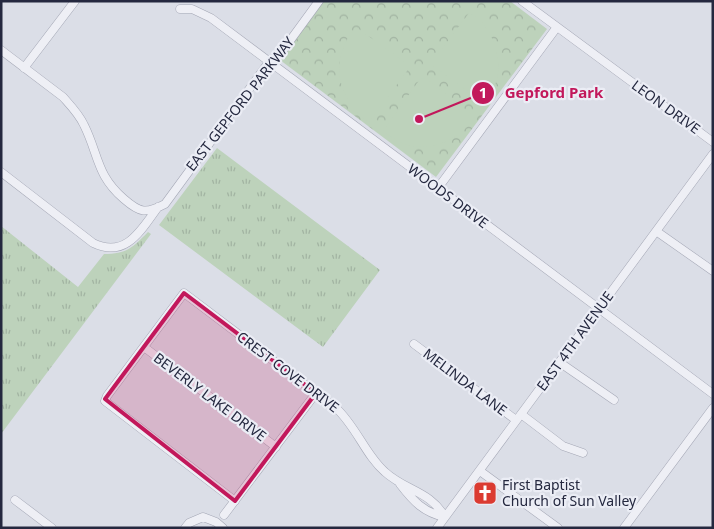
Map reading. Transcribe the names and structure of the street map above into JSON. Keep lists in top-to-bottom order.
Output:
{
  "streets": {
    "street": [
      "EAST GEPFORD PARKWAY",
      "LEON DRIVE",
      "WOODS DRIVE",
      "EAST 4TH AVENUE",
      "CREST COVE DRIVE",
      "MELINDA LANE",
      "BEVERLY LAKE DRIVE"
    ]
  },
  "crossings": [
    ["EAST GEPFORD PARKWAY", "WOODS DRIVE"],
    ["WOODS DRIVE", "EAST 4TH AVENUE"],
    ["EAST 4TH AVENUE", "CREST COVE DRIVE"],
    ["EAST 4TH AVENUE", "MELINDA LANE"],
    ["CREST COVE DRIVE", "BEVERLY LAKE DRIVE"]
  ],
  "places": {
    "other": ["Gepford Park"],
    "church": ["First Baptist Church of Sun Valley"]
  }
}
